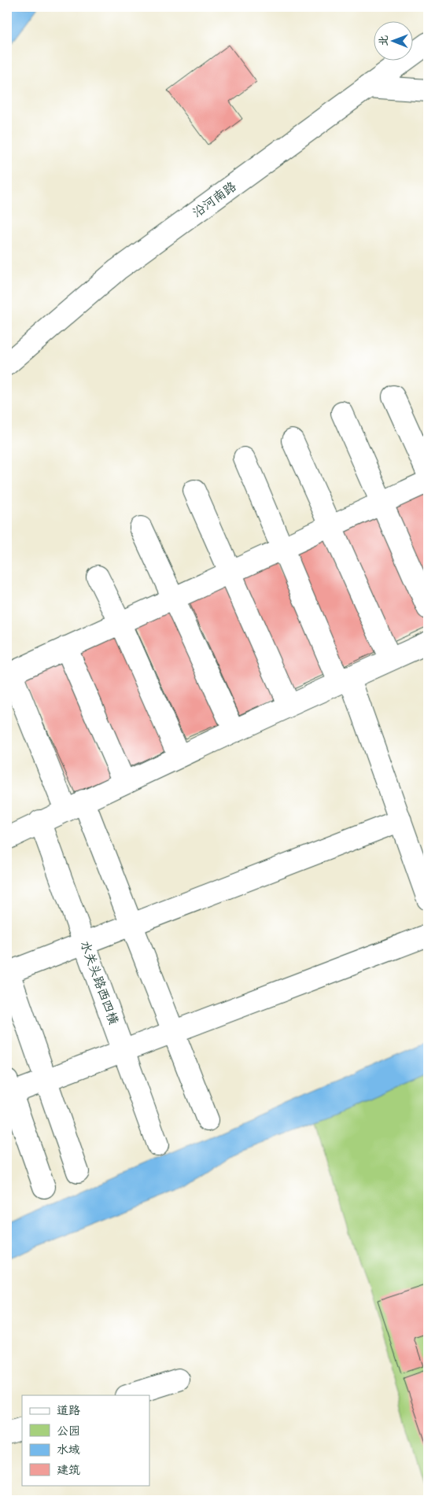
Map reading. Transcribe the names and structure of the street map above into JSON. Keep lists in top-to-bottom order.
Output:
{
  "streets": {
    "street": ["沿河南路", "水关头路西四横"]
  },
  "legend": [
    "道路",
    "公园",
    "水域",
    "建筑"
  ],
  "north": "left"
}
